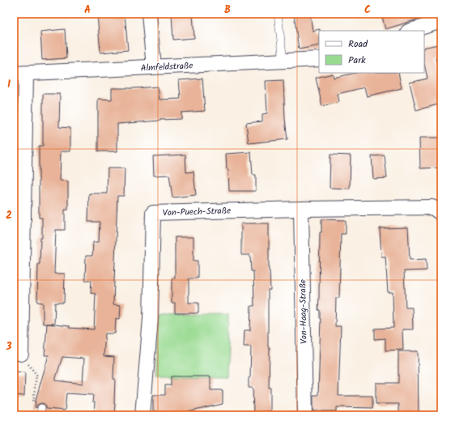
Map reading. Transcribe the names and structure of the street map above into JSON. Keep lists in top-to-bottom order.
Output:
{
  "streets": {
    "street": ["Almfeldstraße", "Von-Puech-Straße", "Von-Haag-Straße"]
  },
  "crossings": [
    ["Von-Puech-Straße", "Von-Haag-Straße"]
  ],
  "legend": ["Road", "Park"],
  "grid": {
    "columns": ["A", "B", "C"],
    "rows": ["1", "2", "3"]
  }
}
